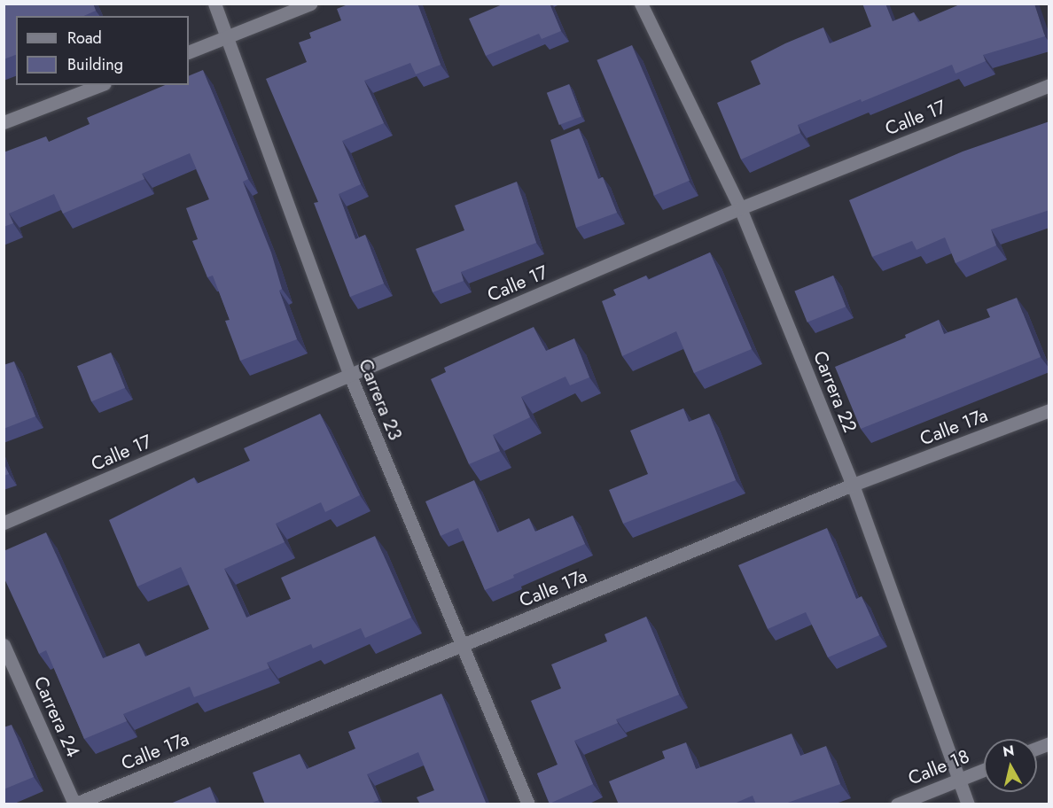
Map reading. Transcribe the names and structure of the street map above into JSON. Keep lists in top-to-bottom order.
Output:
{
  "streets": {
    "street": [
      "Calle 17",
      "Carrera 22",
      "Carrera 23",
      "Calle 17a",
      "Carrera 24",
      "Calle 18"
    ]
  },
  "crossings": [
    ["Calle 17", "Carrera 22"],
    ["Calle 17", "Carrera 23"],
    ["Carrera 22", "Calle 17a"],
    ["Carrera 22", "Calle 18"],
    ["Carrera 23", "Calle 17a"],
    ["Calle 17a", "Carrera 24"]
  ],
  "legend": ["Road", "Building"],
  "north": "top"
}
